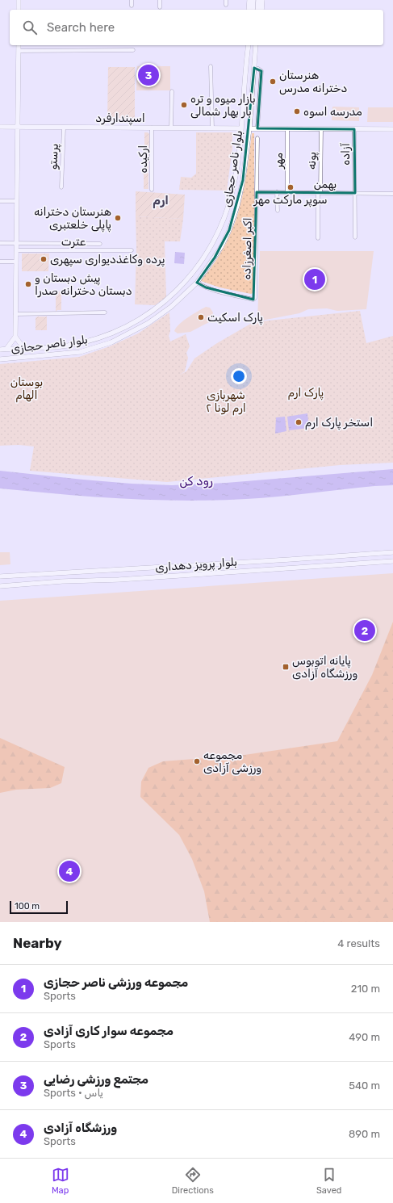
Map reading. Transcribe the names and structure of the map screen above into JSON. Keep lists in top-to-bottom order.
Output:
{
  "streets": {
    "main road": ["اسپندارفرد", "بلوار ناصر حجازی", "بلوار پرویز دهداری"],
    "street": [
      "آزاده",
      "پرستو",
      "ارکیده",
      "مهر",
      "پونه",
      "بهمن",
      "عترت",
      "اکبر اصغرزاده"
    ]
  },
  "crossings": [
    ["اسپندارفرد", "پرستو"],
    ["اسپندارفرد", "ارکیده"],
    ["اسپندارفرد", "بلوار ناصر حجازی"],
    ["آزاده", "بهمن"],
    ["مهر", "بهمن"],
    ["پونه", "بهمن"],
    ["بلوار ناصر حجازی", "اکبر اصغرزاده"],
    ["بهمن", "اکبر اصغرزاده"]
  ],
  "districts": ["ارم"],
  "water": ["رود کن"],
  "parks": ["بوستان الهام", "پارک ارم", "شهربازی ارم لونا ۲"],
  "places": {
    "other": [
      "هنرستان دخترانه مدرس",
      "بازار میوه و تره بار بهار شمالی",
      "مدرسه اسوه",
      "سوپر مارکت مهر",
      "هنرستان دخترانه پاپلی خلعتبری",
      "پرده وکاغذدیواری سپهری",
      "پیش دبستان و دبستان دخترانه صدرا",
      "پارک اسکیت",
      "استخر پارک ارم",
      "مجموعه ورزشی آزادی"
    ],
    "transit": ["پایانه اتوبوس ورزشگاه آزادی"]
  },
  "scale_bar": "100 m",
  "page": {
    "search": "Search here",
    "pins": [
      "3",
      "1",
      "2",
      "4"
    ],
    "scale": "100 m",
    "heading": ["Nearby", "4 results"],
    "list": [
      {
        "mark": "1",
        "name": "مجموعه ورزشی ناصر حجازی",
        "note": "Sports",
        "value": "210 m"
      },
      {
        "mark": "2",
        "name": "مجموعه سوار کاری آزادی",
        "note": "Sports",
        "value": "490 m"
      },
      {
        "mark": "3",
        "name": "مجتمع ورزشی رضایی",
        "note": "Sports · یاس",
        "value": "540 m"
      },
      {
        "mark": "4",
        "name": "ورزشگاه آزادی",
        "note": "Sports",
        "value": "890 m"
      }
    ],
    "nav": ["Map", "Directions", "Saved"]
  }
}
